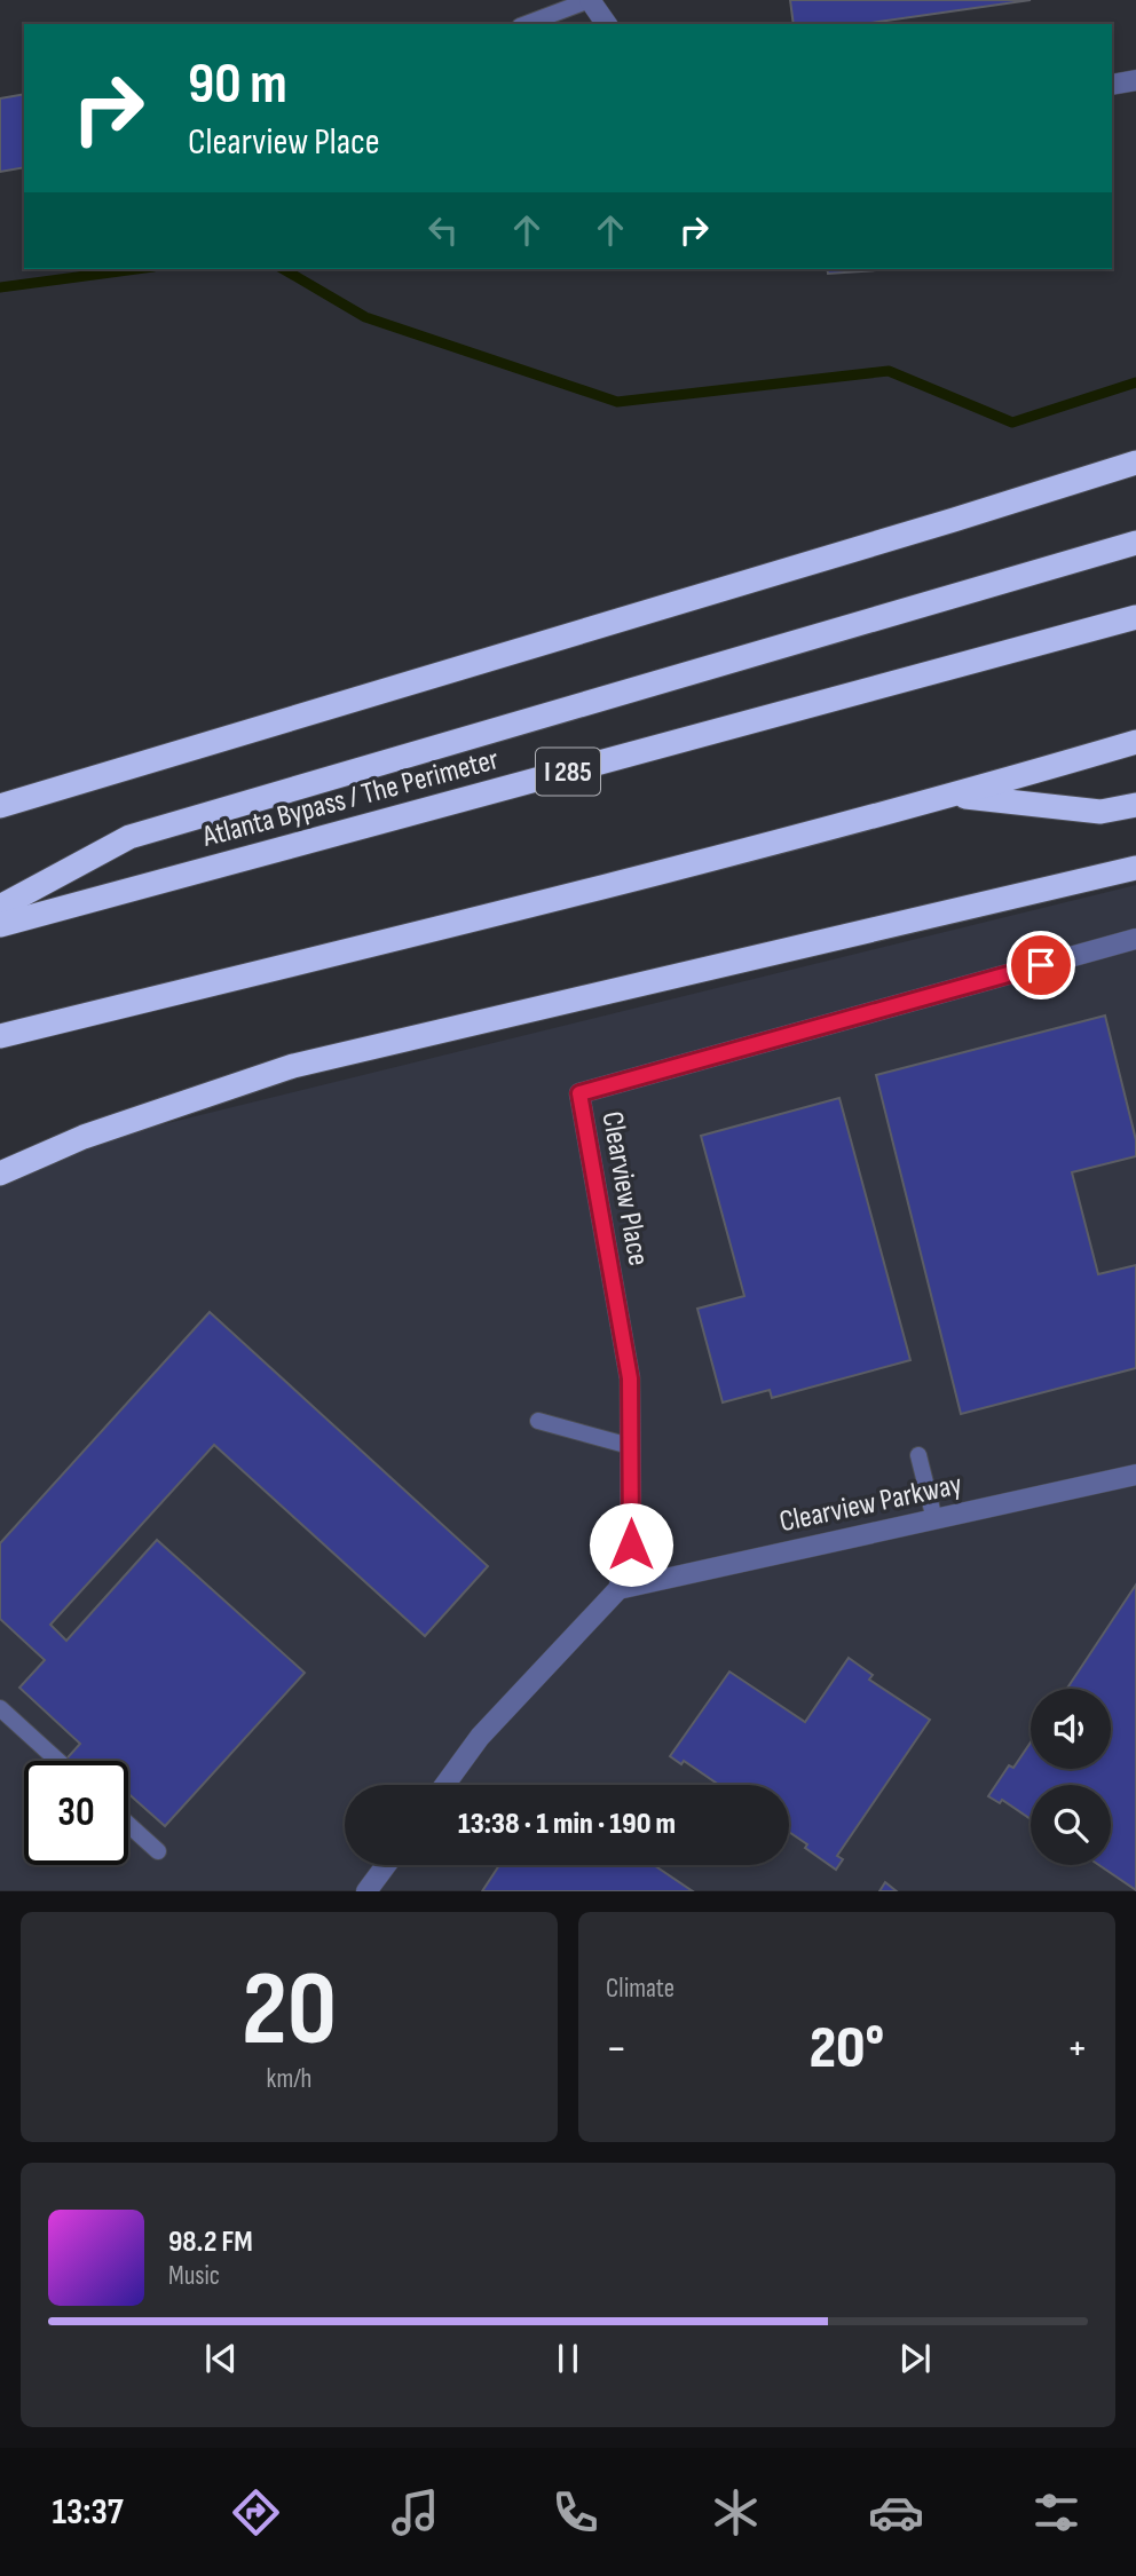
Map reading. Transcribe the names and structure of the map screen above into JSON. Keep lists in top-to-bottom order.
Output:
{
  "streets": {
    "highway": ["I 285", "Atlanta Bypass / The Perimeter"],
    "street": ["Clearview Place", "Clearview Parkway"]
  },
  "crossings": [
    ["Clearview Place", "Clearview Parkway"]
  ],
  "page": {
    "turn": ["90 m", "Clearview Place"],
    "limit": "30",
    "trip": "13:38 · 1 min · 190 m",
    "tile": [
      ["20", "km/h"],
      "Climate"
    ],
    "heat": ["−", "20°", "+"],
    "song": ["98.2 FM", "Music"],
    "tabs": "13:37"
  }
}
